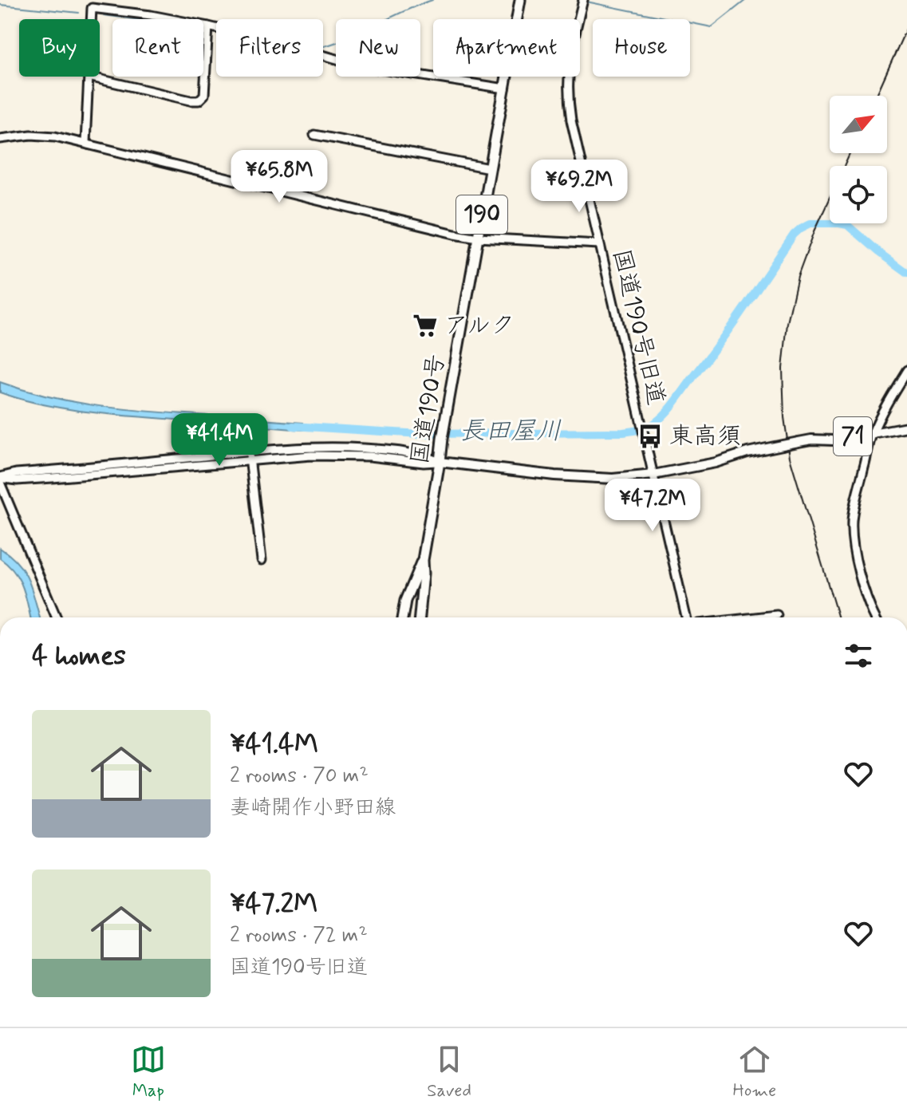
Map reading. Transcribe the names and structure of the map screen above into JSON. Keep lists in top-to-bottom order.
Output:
{
  "streets": {
    "highway": ["190", "国道190号"],
    "main road": ["71"],
    "street": ["国道190号旧道"]
  },
  "crossings": [
    ["国道190号旧道", "71"],
    ["国道190号", "71"]
  ],
  "water": ["長田屋川"],
  "places": {
    "supermarket": ["アルク"],
    "bus stop": ["東高須"]
  },
  "north": "top right",
  "page": {
    "chip": [
      "Buy",
      "Rent",
      "Filters",
      "New",
      "Apartment",
      "House"
    ],
    "price": [
      "¥65.8M",
      "¥69.2M",
      "¥41.4M",
      "¥47.2M"
    ],
    "heading": "4 homes",
    "list": [
      {
        "name": "¥41.4M",
        "note": "2 rooms · 70 m² · 妻崎開作小野田線"
      },
      {
        "name": "¥47.2M",
        "note": "2 rooms · 72 m² · 国道190号旧道"
      }
    ],
    "tabs": ["Map", "Saved", "Home"]
  }
}
